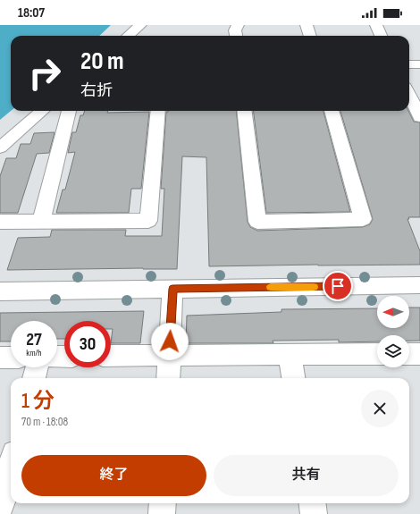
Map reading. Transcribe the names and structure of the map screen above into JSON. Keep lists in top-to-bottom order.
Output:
{
  "north": "left",
  "page": {
    "status": "18:07",
    "turn": ["20 m", "右折"],
    "speed": "27 km/h",
    "limit": "30",
    "heading": ["1 分", "70 m · 18:08"],
    "buttons": ["終了", "共有"]
  }
}
